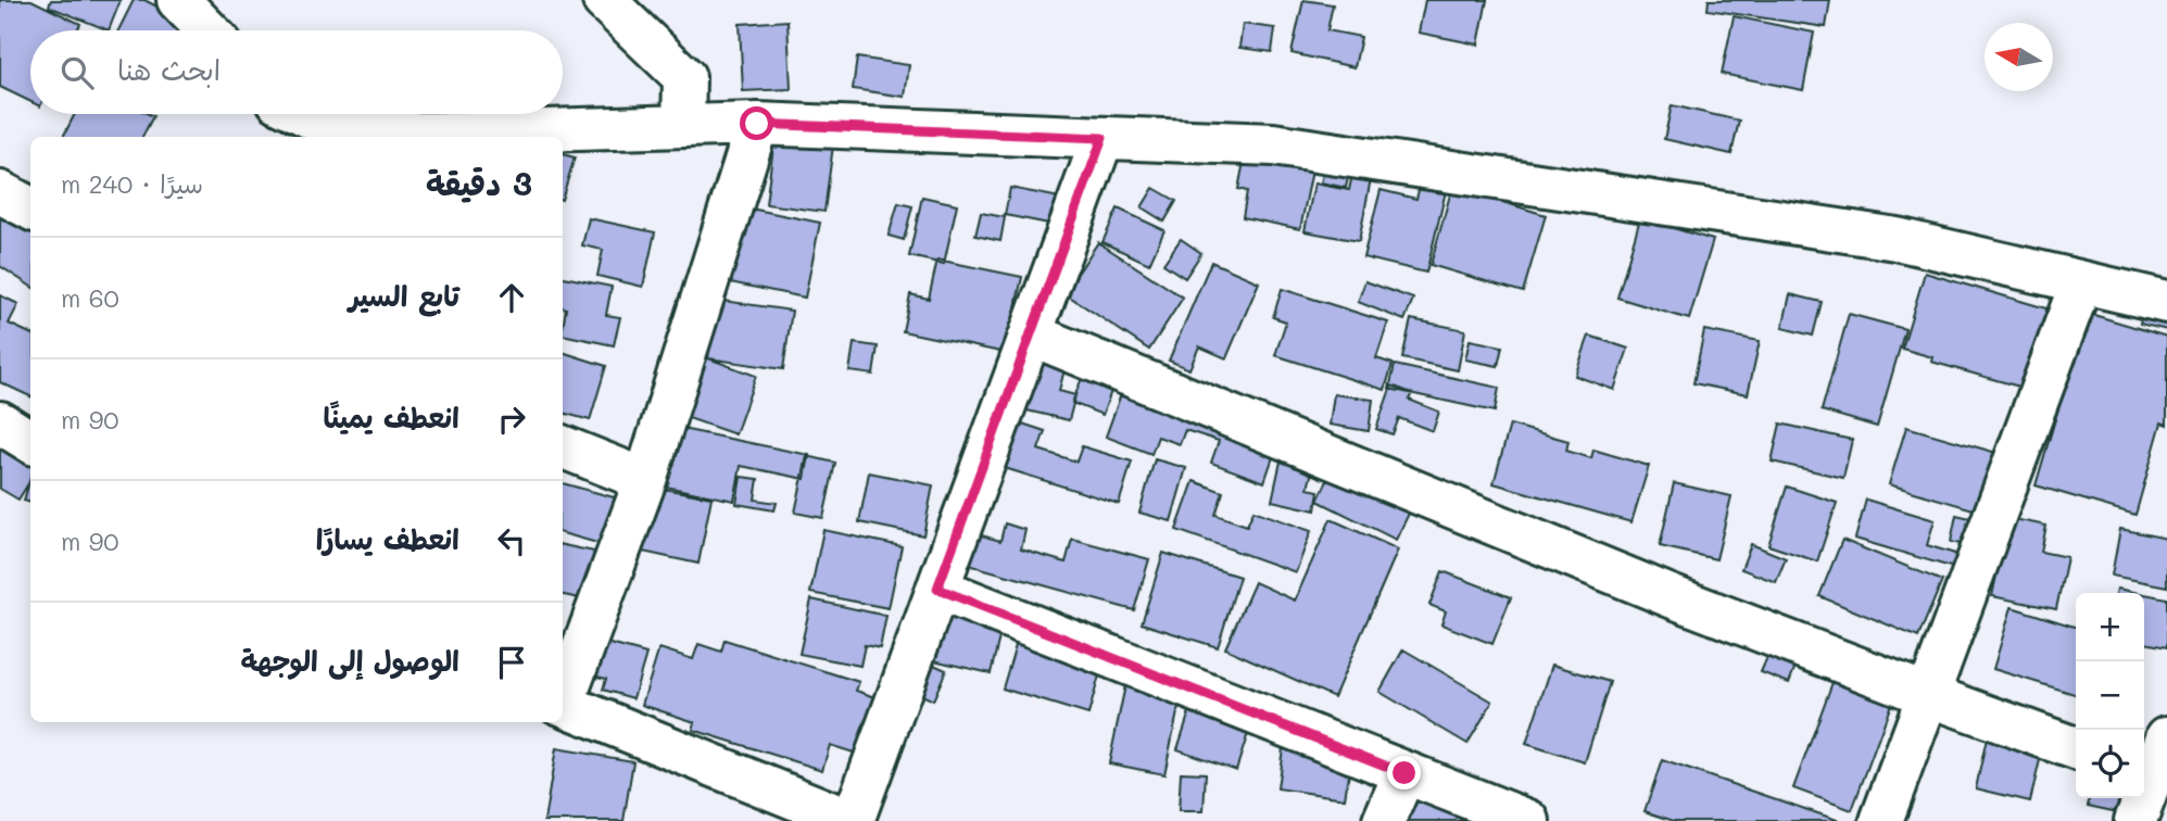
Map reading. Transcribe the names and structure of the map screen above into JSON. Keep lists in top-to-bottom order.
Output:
{
  "north": "left",
  "page": {
    "search": "ابحث هنا",
    "heading": ["3 دقيقة", "سيرًا · 240 m"],
    "list": [
      ["تابع السير", "60 m"],
      ["انعطف يمينًا", "90 m"],
      ["انعطف يسارًا", "90 m"],
      "الوصول إلى الوجهة"
    ],
    "map_buttons": ["+", "−"]
  }
}
